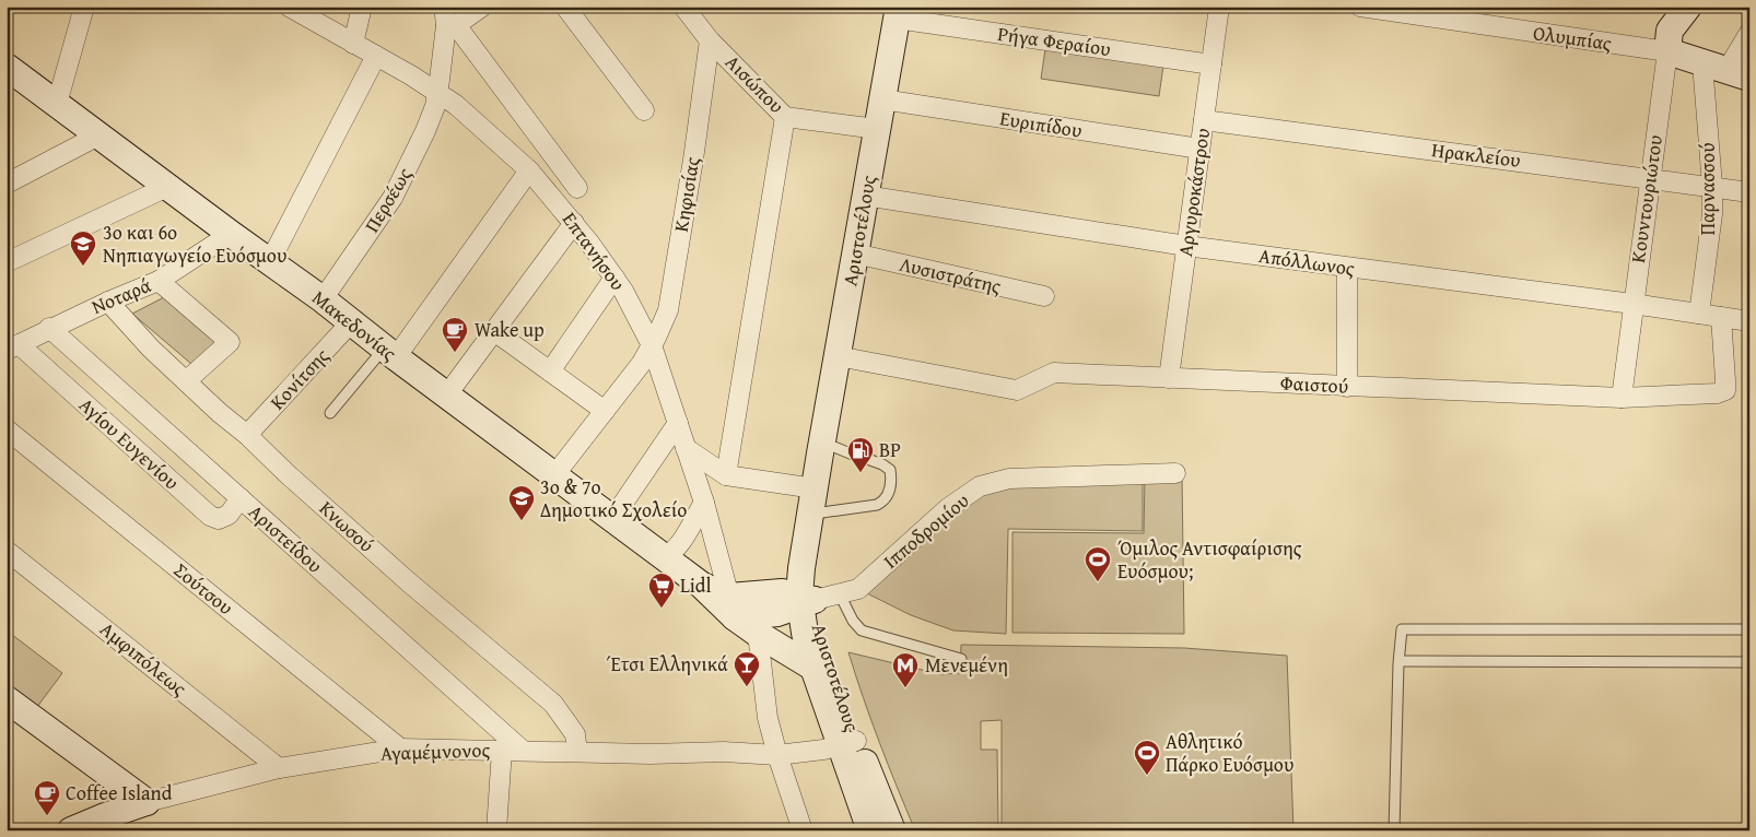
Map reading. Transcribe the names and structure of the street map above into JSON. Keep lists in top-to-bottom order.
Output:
{
  "streets": {
    "street": [
      "Ολυμπίας",
      "Ρήγα Φεραίου",
      "Αισώπου",
      "Ευριπίδου",
      "Ηρακλείου",
      "Παρνασσού",
      "Αργυροκάστρου",
      "Κηφισίας",
      "Κουντουριώτου",
      "Περσέως",
      "Αριστοτέλους",
      "Επτανήσου",
      "Απόλλωνος",
      "Λυσιστράτης",
      "Νοταρά",
      "Μακεδονίας",
      "Κονίτσης",
      "Φαιστού",
      "Αγίου Ευγενίου",
      "Κνωσού",
      "Ιπποδρομίου",
      "Αριστείδου",
      "Σούτσου",
      "Αμφιπόλεως",
      "Αγαμέμνονος"
    ]
  },
  "crossings": [
    ["Ολυμπίας", "Παρνασσού"],
    ["Ολυμπίας", "Κουντουριώτου"],
    ["Ρήγα Φεραίου", "Αργυροκάστρου"],
    ["Ρήγα Φεραίου", "Αριστοτέλους"],
    ["Αισώπου", "Κηφισίας"],
    ["Αισώπου", "Αριστοτέλους"],
    ["Ευριπίδου", "Αργυροκάστρου"],
    ["Ευριπίδου", "Αριστοτέλους"],
    ["Ηρακλείου", "Παρνασσού"],
    ["Ηρακλείου", "Αργυροκάστρου"],
    ["Ηρακλείου", "Κουντουριώτου"],
    ["Παρνασσού", "Απόλλωνος"],
    ["Αργυροκάστρου", "Απόλλωνος"],
    ["Αργυροκάστρου", "Φαιστού"],
    ["Κηφισίας", "Επτανήσου"],
    ["Κηφισίας", "Μακεδονίας"],
    ["Κουντουριώτου", "Απόλλωνος"],
    ["Κουντουριώτου", "Φαιστού"],
    ["Περσέως", "Επτανήσου"],
    ["Περσέως", "Μακεδονίας"],
    ["Αριστοτέλους", "Απόλλωνος"],
    ["Αριστοτέλους", "Λυσιστράτης"],
    ["Αριστοτέλους", "Μακεδονίας"],
    ["Αριστοτέλους", "Φαιστού"],
    ["Αριστοτέλους", "Ιπποδρομίου"],
    ["Αριστοτέλους", "Αγαμέμνονος"],
    ["Επτανήσου", "Μακεδονίας"],
    ["Απόλλωνος", "Φαιστού"],
    ["Νοταρά", "Μακεδονίας"],
    ["Νοταρά", "Αγίου Ευγενίου"],
    ["Νοταρά", "Κνωσού"],
    ["Νοταρά", "Αριστείδου"],
    ["Μακεδονίας", "Κονίτσης"],
    ["Κονίτσης", "Κνωσού"],
    ["Αγίου Ευγενίου", "Αριστείδου"],
    ["Κνωσού", "Αγαμέμνονος"],
    ["Αριστείδου", "Αγαμέμνονος"],
    ["Σούτσου", "Αγαμέμνονος"],
    ["Αμφιπόλεως", "Αγαμέμνονος"]
  ],
  "places": {
    "school or university": ["3ο και 6ο Νηπιαγωγείο Ευόσμου", "3ο & 7ο Δημοτικό Σχολείο"],
    "cafe": ["Wake up", "Coffee Island"],
    "fuel station": ["BP"],
    "sports": ["Όμιλος Αντισφαίρισης Ευόσμου;", "Αθλητικό Πάρκο Ευόσμου"],
    "supermarket": ["Lidl"],
    "bar": ["Έτσι Ελληνικά"],
    "metro station": ["Μενεμένη"]
  }
}
